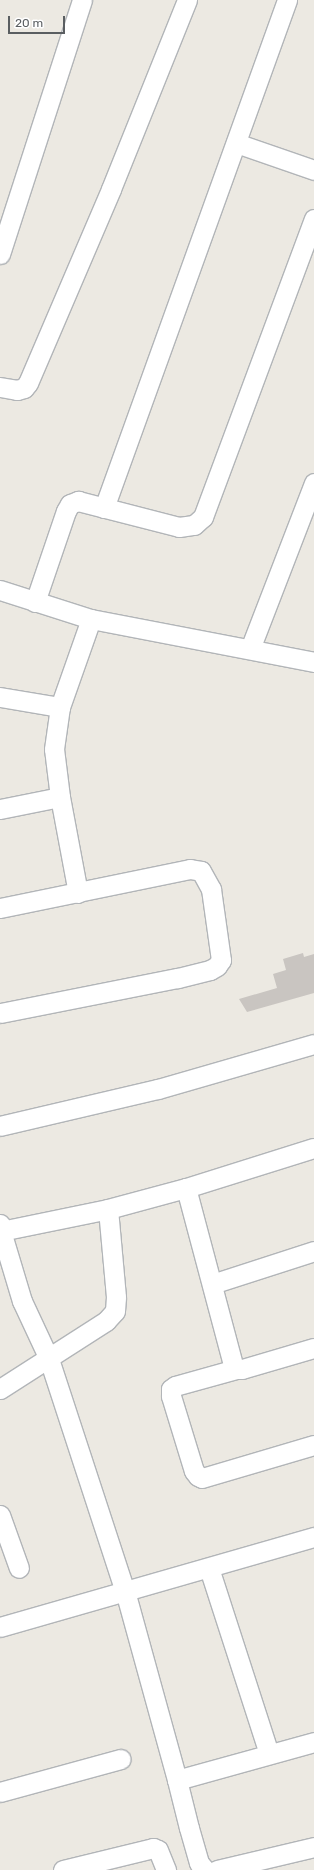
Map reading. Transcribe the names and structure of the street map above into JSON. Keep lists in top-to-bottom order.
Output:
{
  "scale_bar": "20 m"
}
